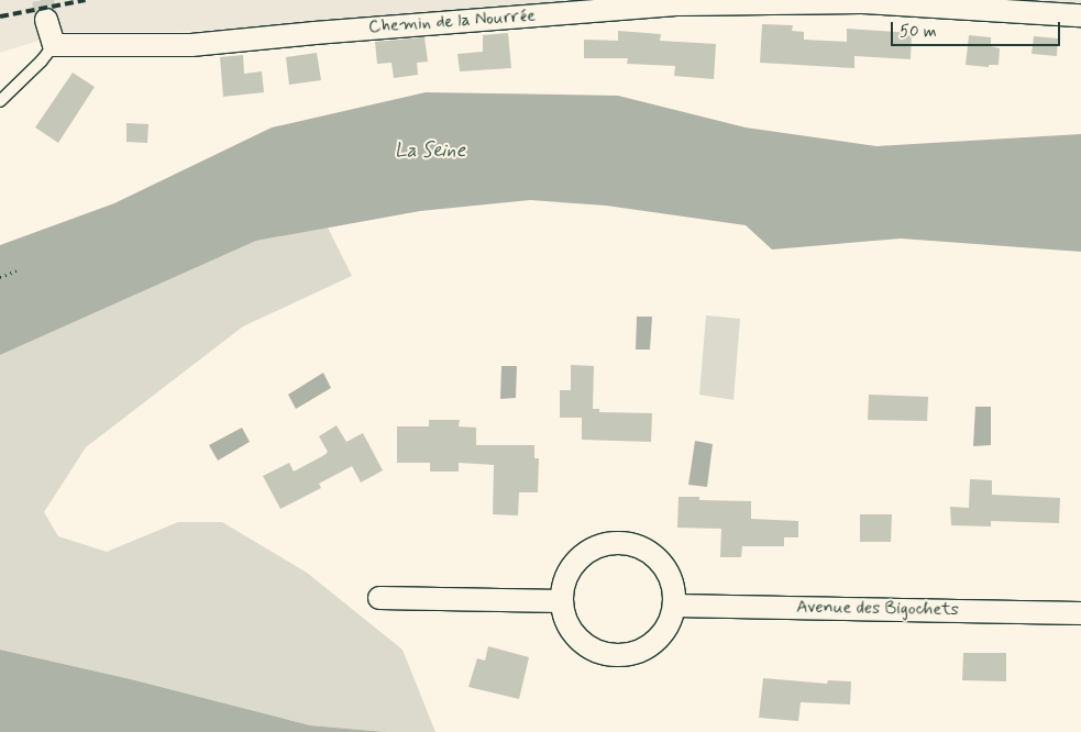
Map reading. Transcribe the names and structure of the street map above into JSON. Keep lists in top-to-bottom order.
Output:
{
  "streets": {
    "street": ["Chemin de la Nourrée", "Avenue des Bigochets"]
  },
  "water": ["La Seine"],
  "scale_bar": "50 m"
}
